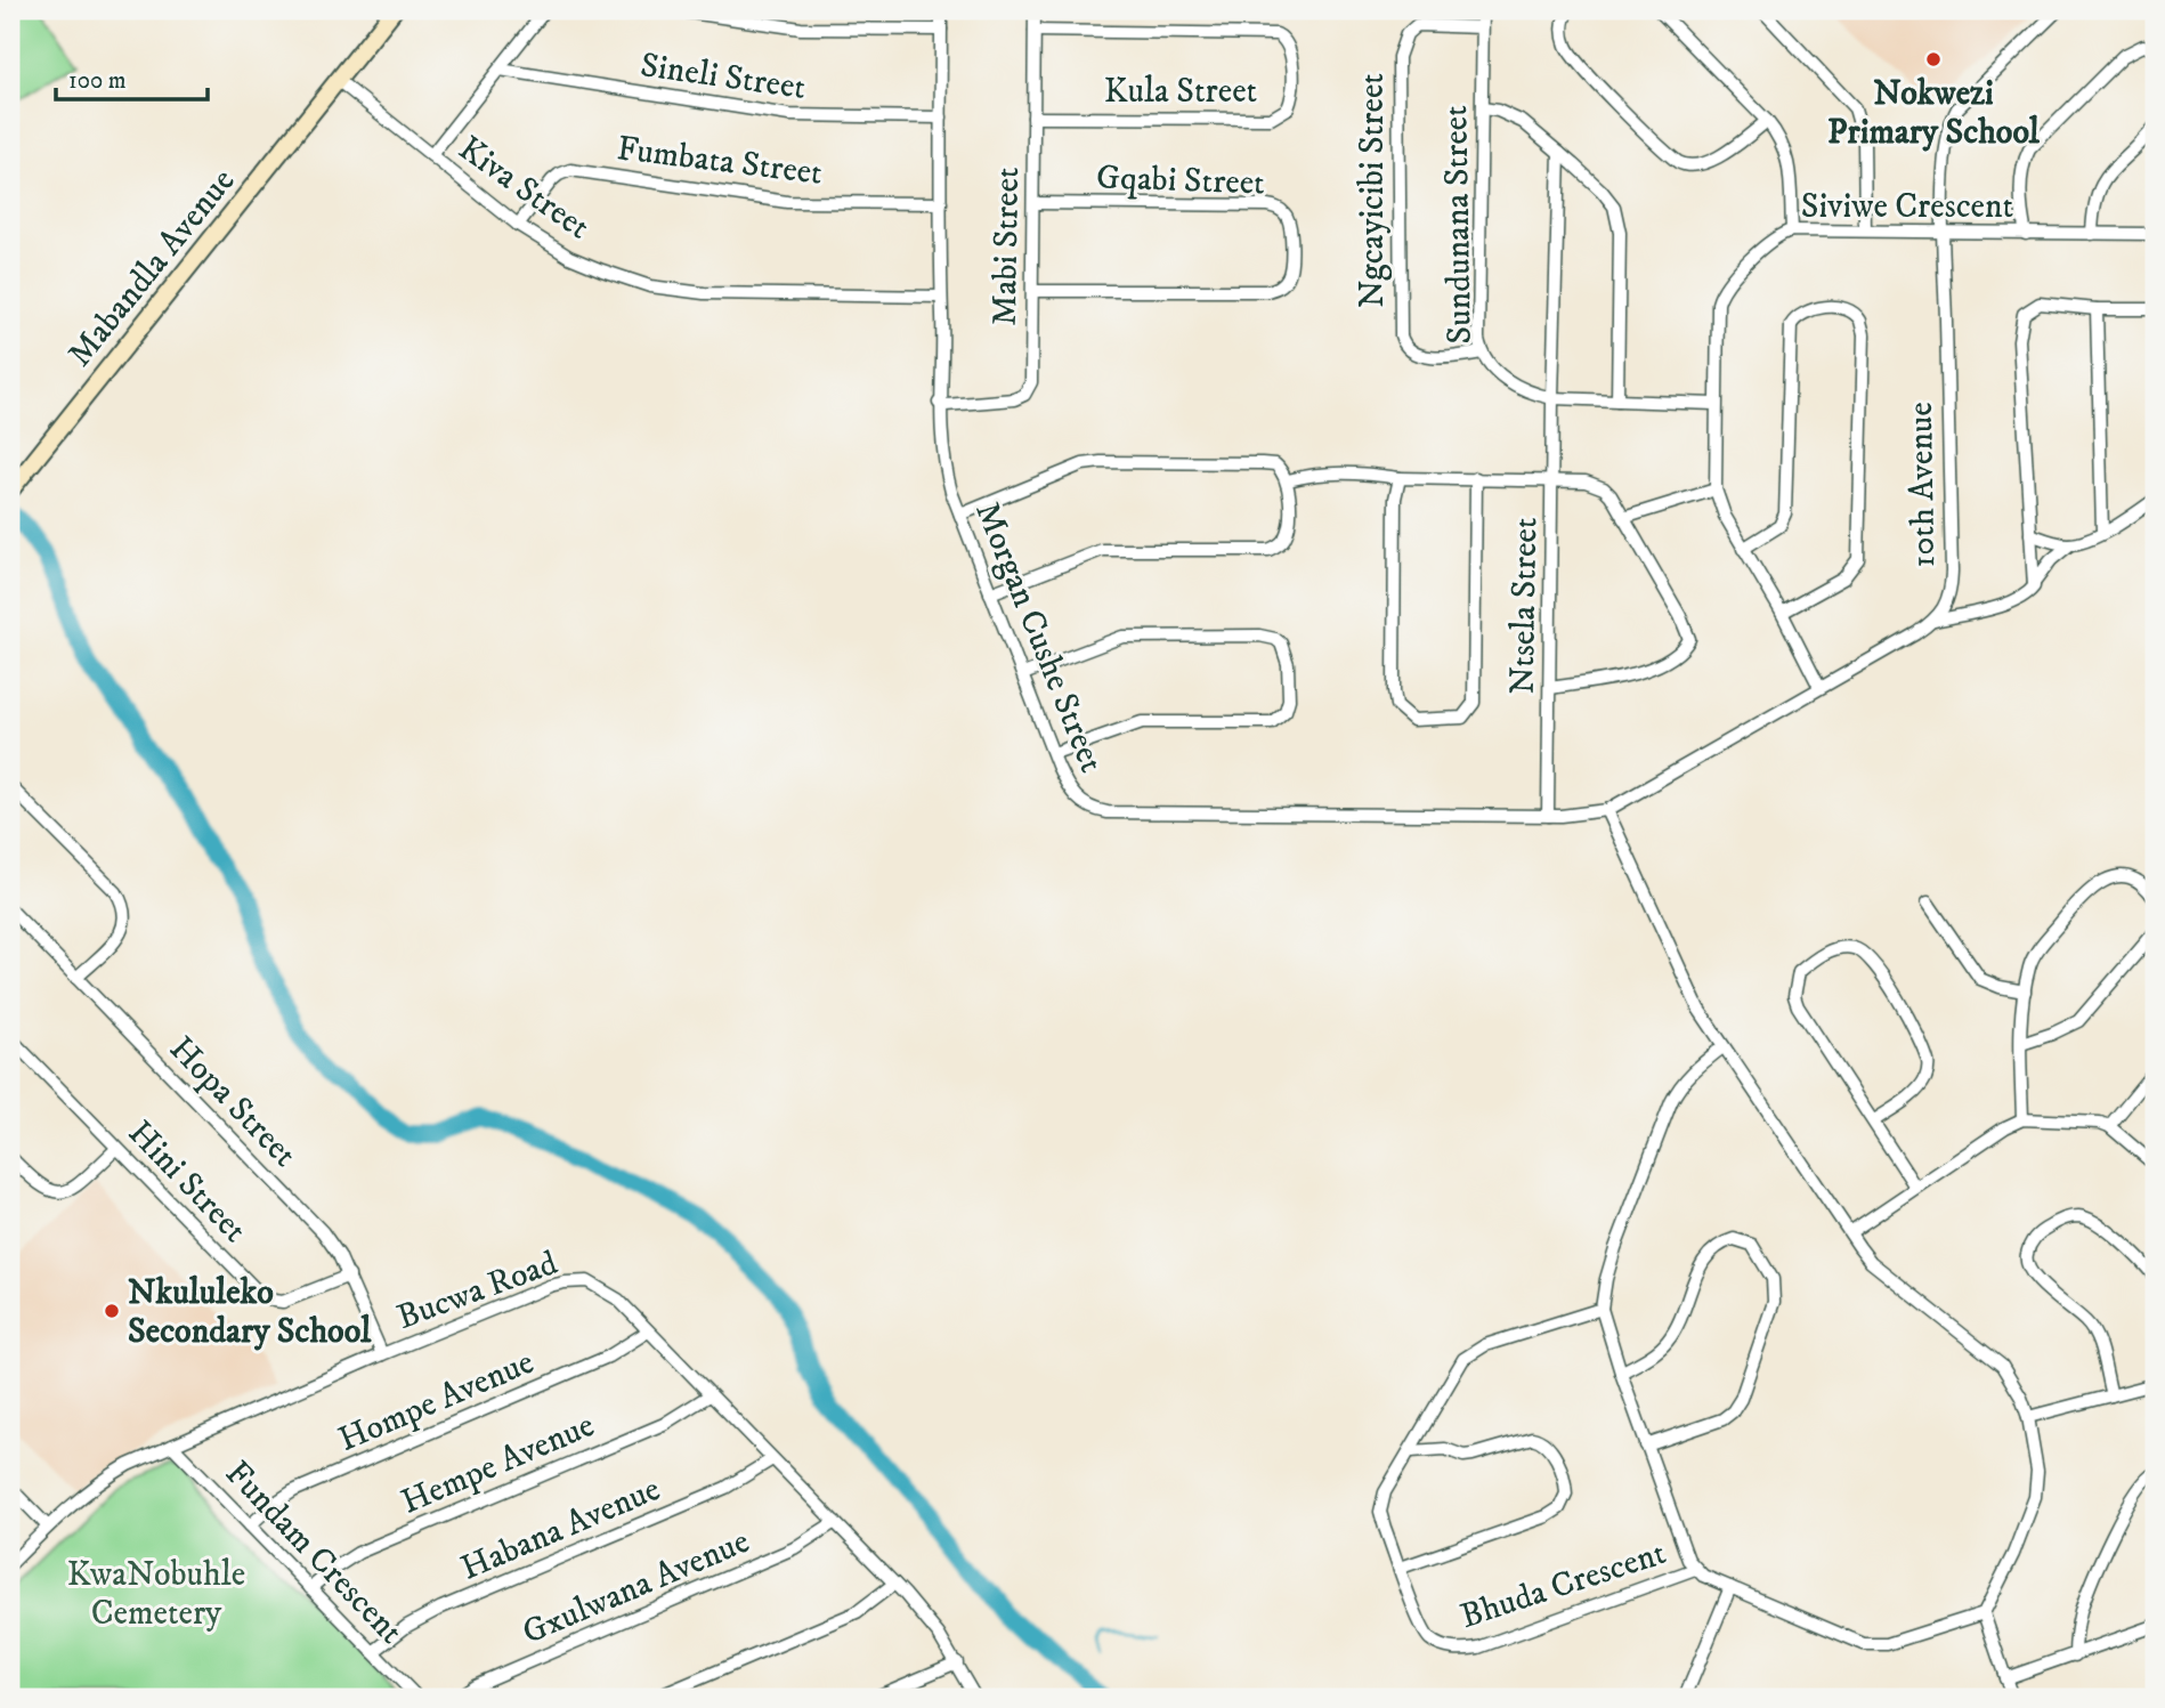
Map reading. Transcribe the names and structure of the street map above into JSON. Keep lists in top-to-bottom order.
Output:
{
  "streets": {
    "street": [
      "Sineli Street",
      "Kula Street",
      "Fumbata Street",
      "Gqabi Street",
      "Kiva Street",
      "Ngcayicibi Street",
      "Siviwe Crescent",
      "Sundunana Street",
      "Mabi Street",
      "Mabandla Avenue",
      "10th Avenue",
      "Ntsela Street",
      "Morgan Cushe Street",
      "Hopa Street",
      "Hini Street",
      "Bucwa Road",
      "Hompe Avenue",
      "Hempe Avenue",
      "Habana Avenue",
      "Fundam Crescent",
      "Bhuda Crescent",
      "Gxulwana Avenue"
    ]
  },
  "crossings": [
    ["Sineli Street", "Morgan Cushe Street"],
    ["Kula Street", "Mabi Street"],
    ["Fumbata Street", "Kiva Street"],
    ["Fumbata Street", "Morgan Cushe Street"],
    ["Gqabi Street", "Mabi Street"],
    ["Kiva Street", "Mabandla Avenue"],
    ["Kiva Street", "Morgan Cushe Street"],
    ["Ngcayicibi Street", "Sundunana Street"],
    ["Siviwe Crescent", "Sundunana Street"],
    ["Siviwe Crescent", "10th Avenue"],
    ["Sundunana Street", "Ntsela Street"],
    ["Mabi Street", "Morgan Cushe Street"],
    ["Ntsela Street", "Morgan Cushe Street"],
    ["Hopa Street", "Hini Street"],
    ["Hopa Street", "Bucwa Road"],
    ["Bucwa Road", "Hompe Avenue"],
    ["Bucwa Road", "Hempe Avenue"],
    ["Bucwa Road", "Habana Avenue"],
    ["Bucwa Road", "Fundam Crescent"],
    ["Bucwa Road", "Gxulwana Avenue"],
    ["Hompe Avenue", "Fundam Crescent"],
    ["Hempe Avenue", "Fundam Crescent"],
    ["Habana Avenue", "Fundam Crescent"]
  ],
  "parks": ["KwaNobuhle Cemetery"],
  "places": ["Nokwezi Primary School", "Nkululeko Secondary School"],
  "scale_bar": "100 m"
}
